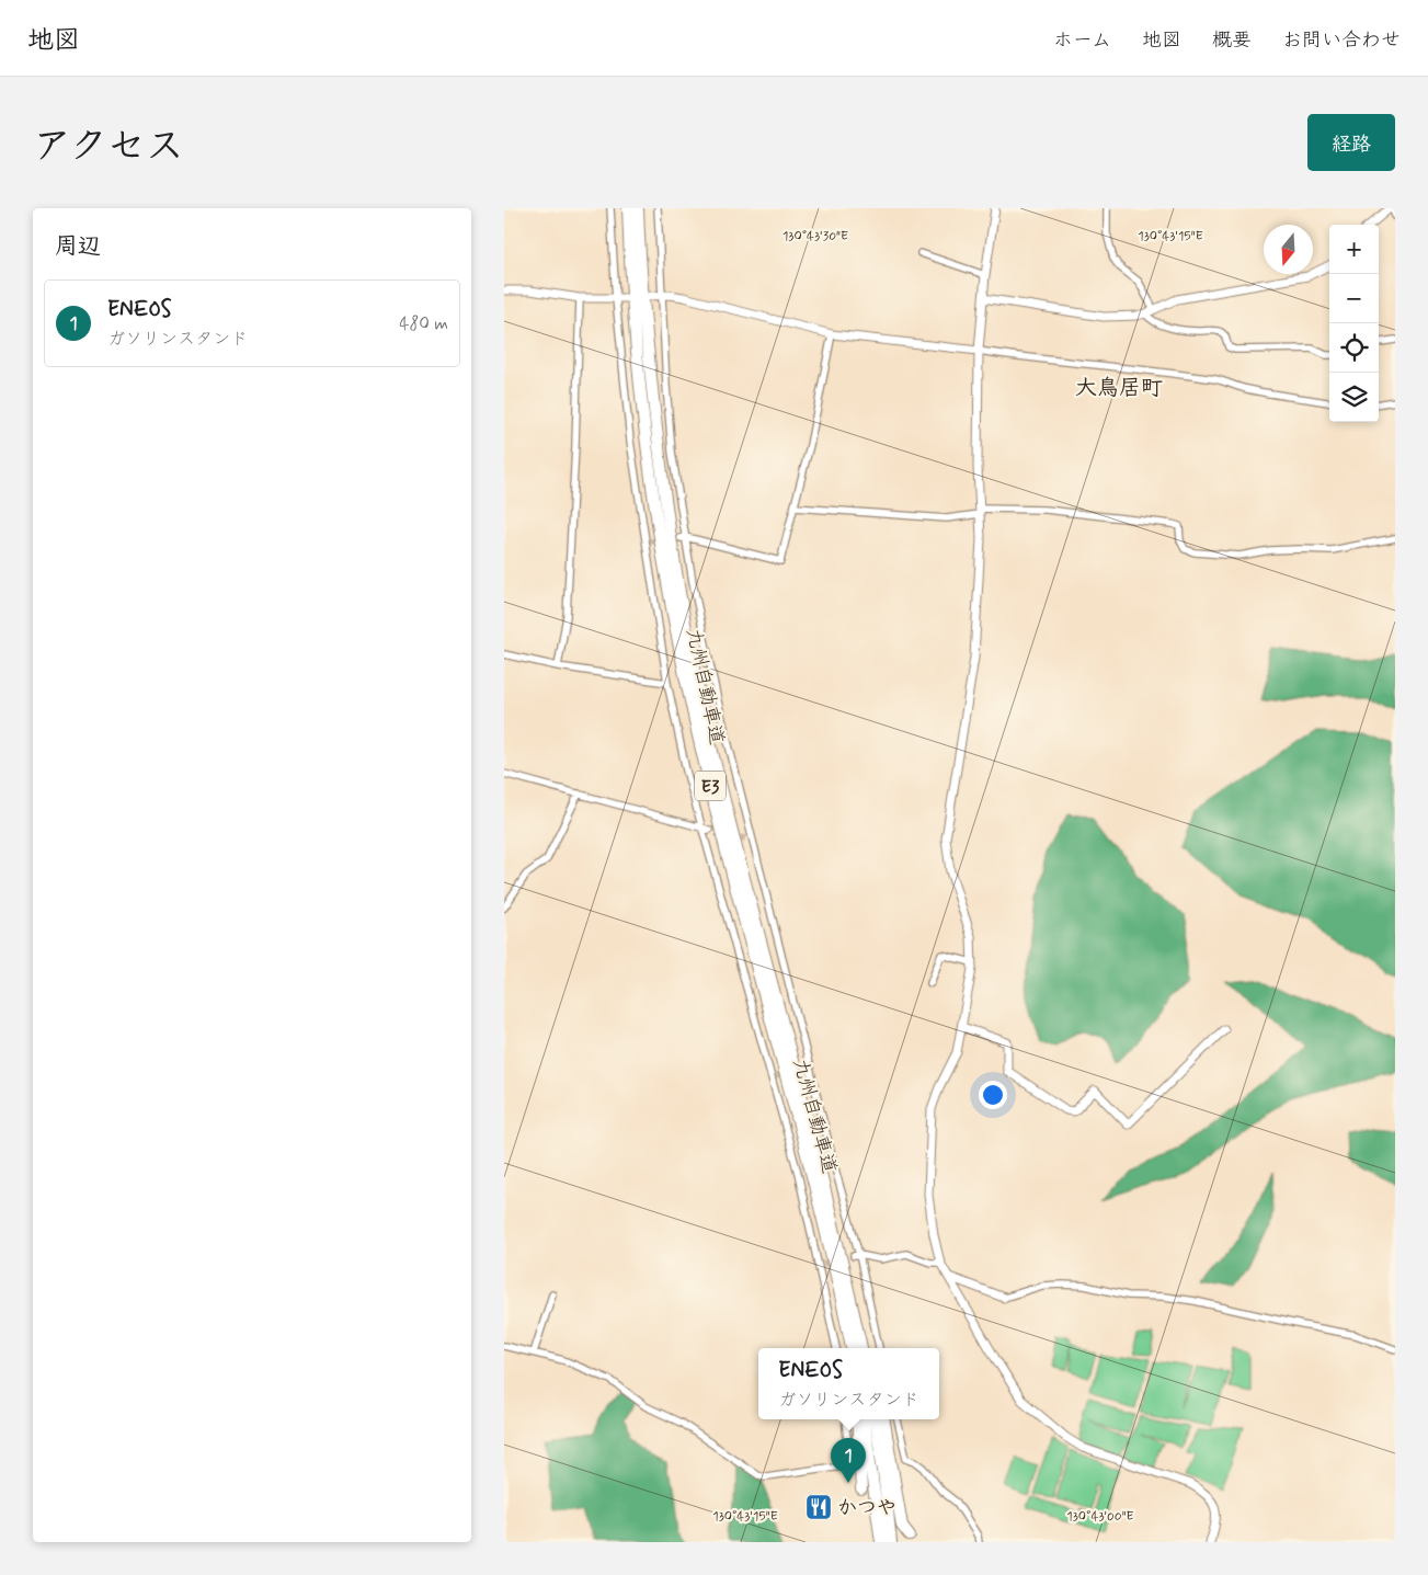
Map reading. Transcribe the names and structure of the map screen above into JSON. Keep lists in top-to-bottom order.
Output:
{
  "streets": {
    "highway": ["九州自動車道", "E3"]
  },
  "districts": ["大鳥居町"],
  "places": {
    "restaurant": ["かつや"]
  },
  "north": "bottom",
  "page": {
    "header": "地図",
    "nav": [
      "ホーム",
      "地図",
      "概要",
      "お問い合わせ"
    ],
    "title": "アクセス",
    "buttons": "経路",
    "heading": "周辺",
    "map_buttons": ["+", "−"],
    "list": [
      {
        "mark": "1",
        "name": "ENEOS",
        "note": "ガソリンスタンド",
        "value": "480 m"
      }
    ],
    "popup": ["ENEOS", "ガソリンスタンド"],
    "pins": "1"
  },
  "coordinates": ["130°43'30\"E", "130°43'15\"E", "130°43'00\"E"]
}
